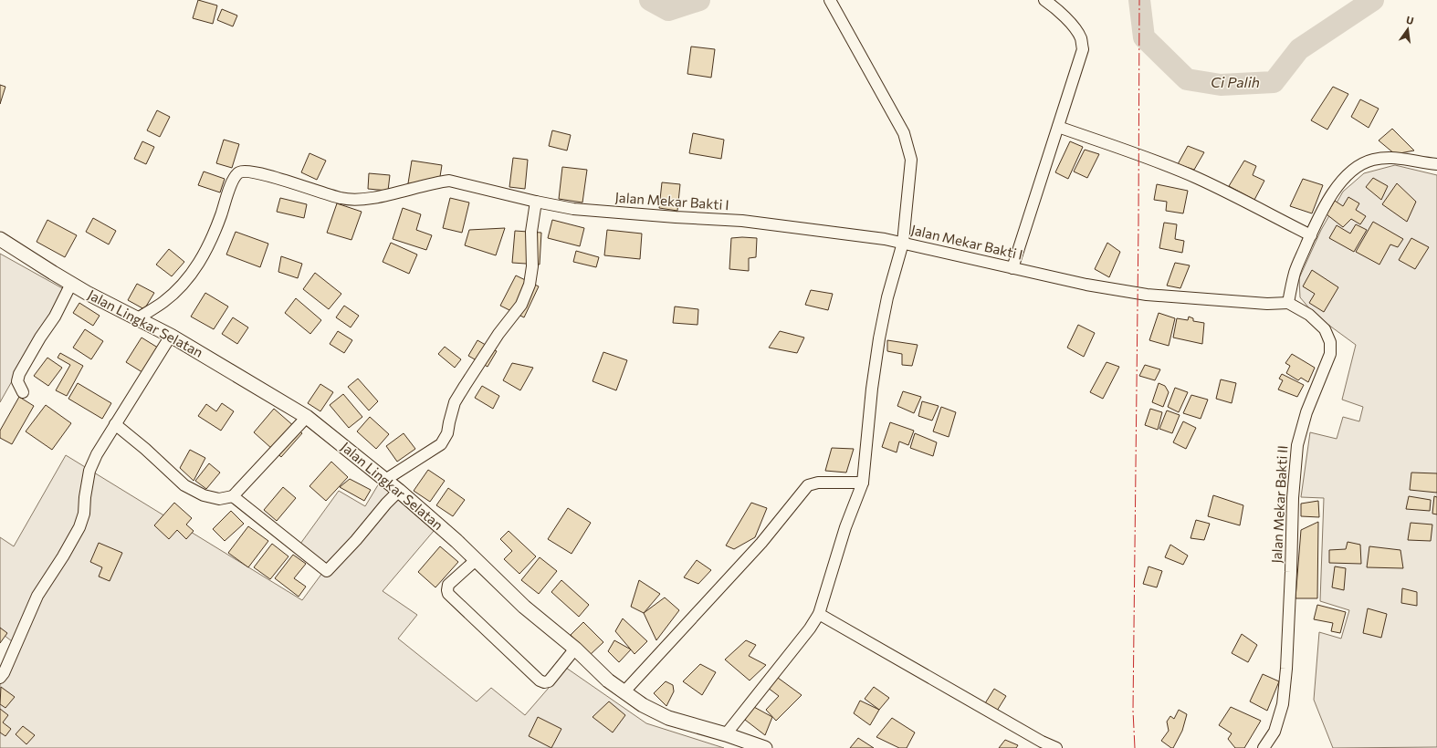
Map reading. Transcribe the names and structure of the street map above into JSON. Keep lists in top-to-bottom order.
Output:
{
  "streets": {
    "street": ["Jalan Mekar Bakti I", "Jalan Lingkar Selatan", "Jalan Mekar Bakti II"]
  },
  "crossings": [
    ["Jalan Mekar Bakti I", "Jalan Lingkar Selatan"],
    ["Jalan Mekar Bakti I", "Jalan Mekar Bakti II"]
  ],
  "water": ["Ci Palih"],
  "north": "top"
}
